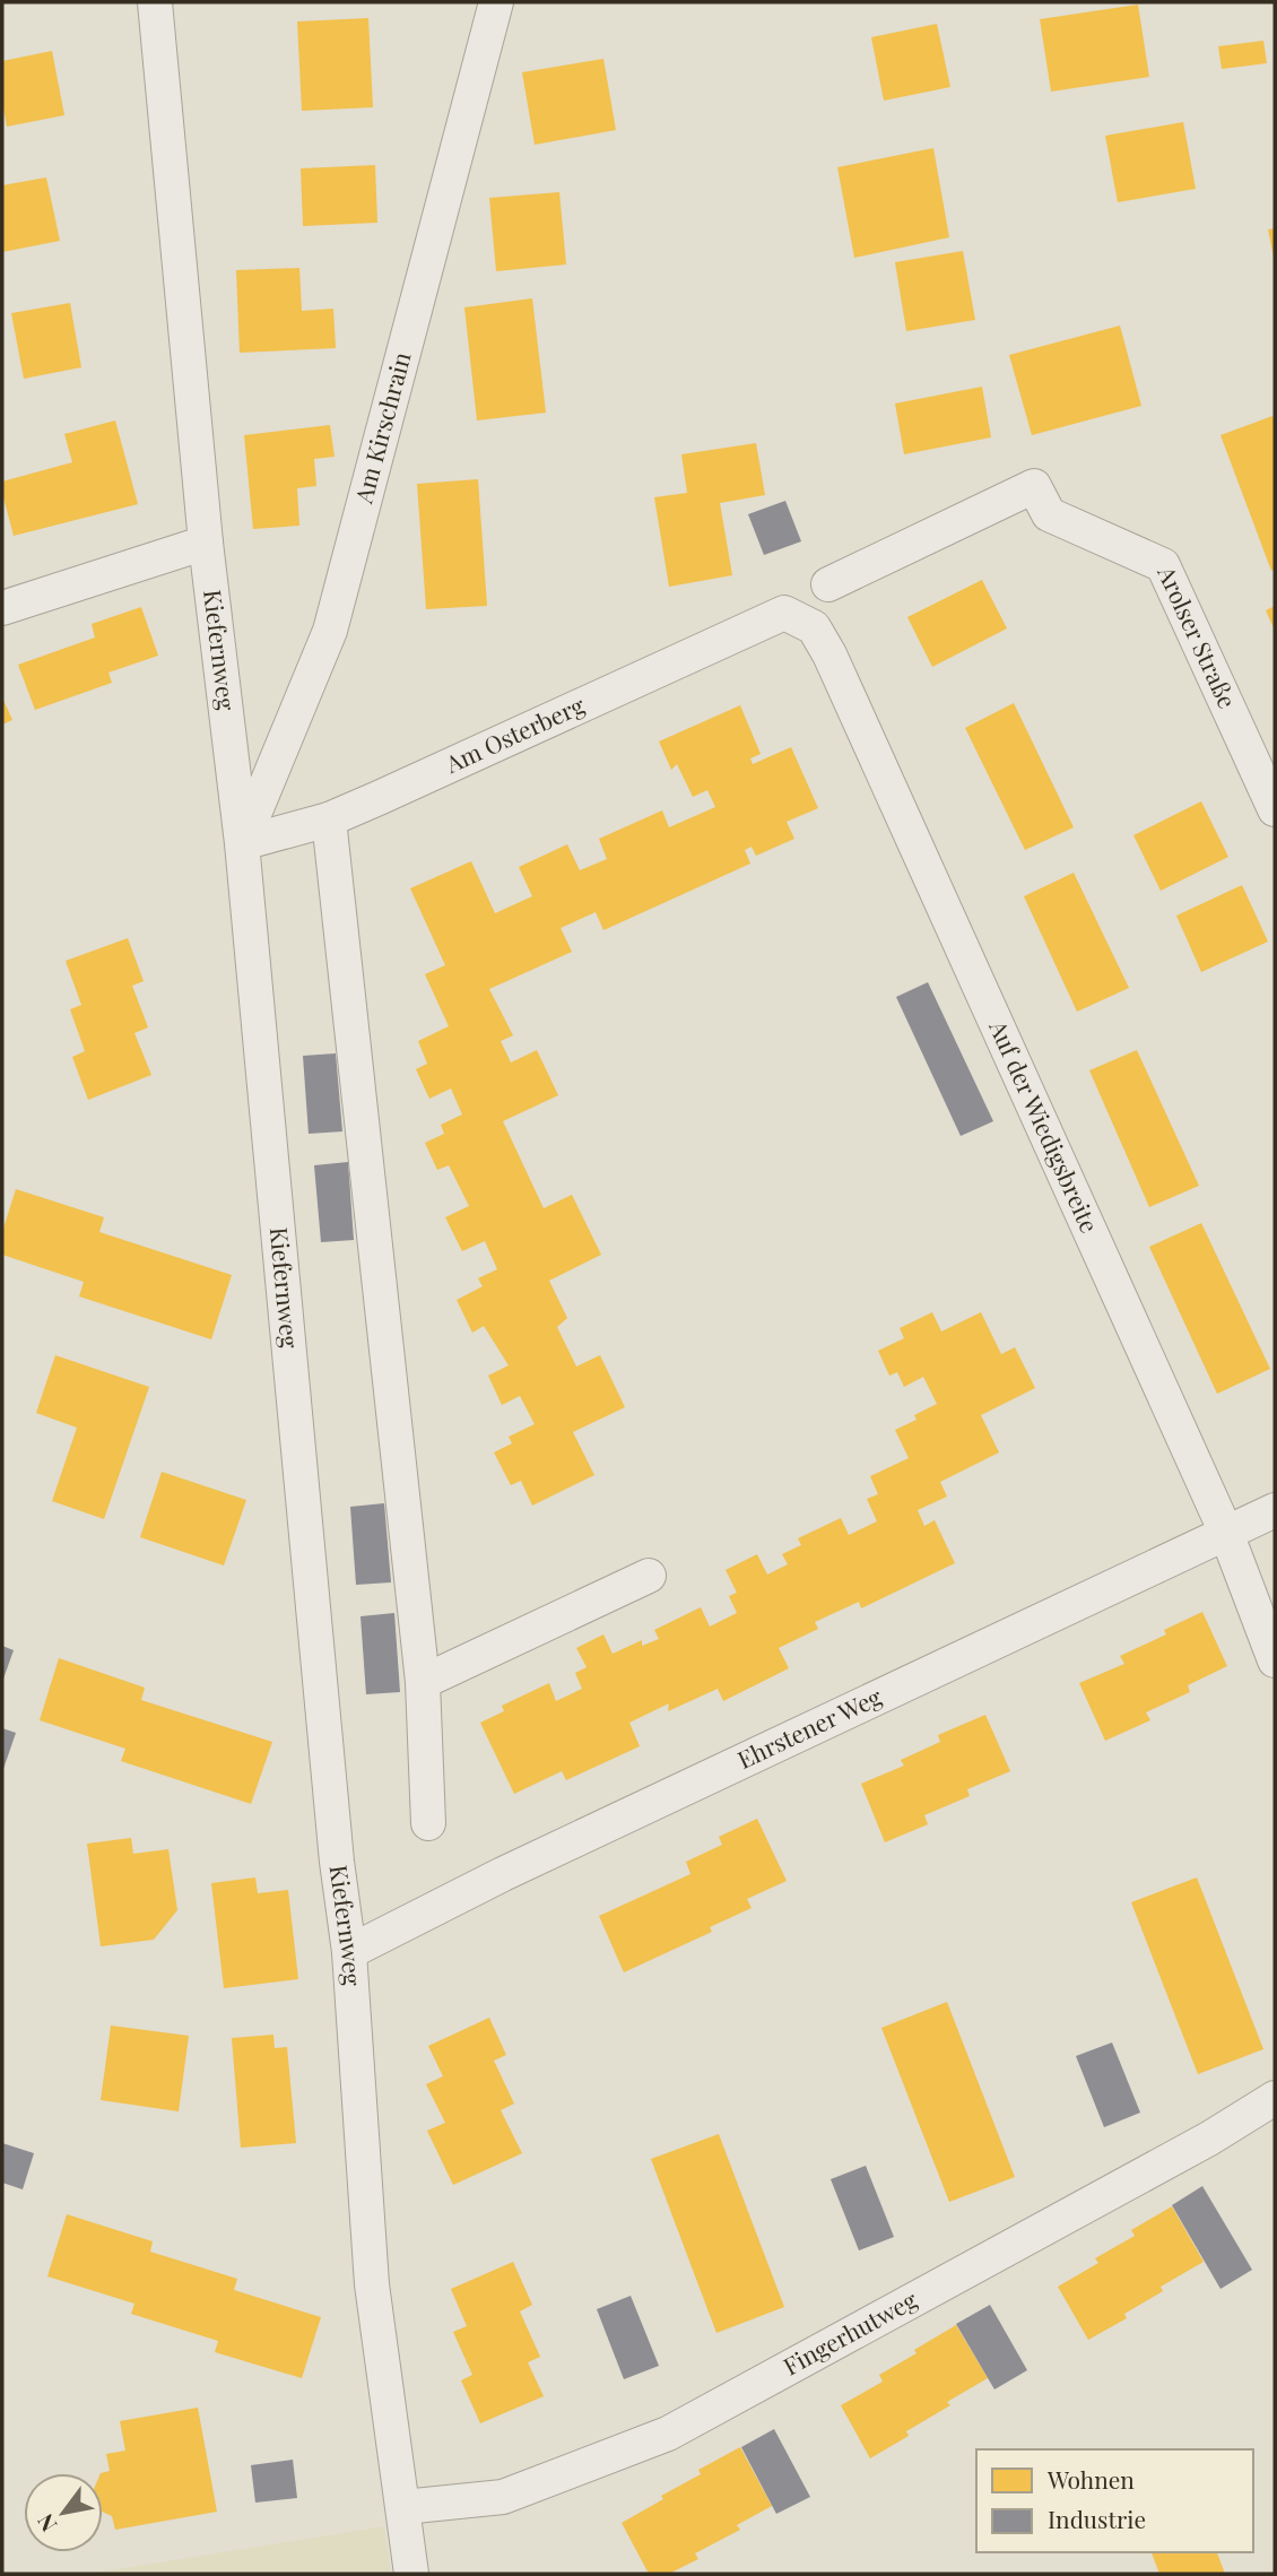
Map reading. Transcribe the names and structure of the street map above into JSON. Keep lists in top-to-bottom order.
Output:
{
  "streets": {
    "street": [
      "Am Kirschrain",
      "Arolser Straße",
      "Kiefernweg",
      "Am Osterberg",
      "Auf der Wiedigsbreite",
      "Ehrstener Weg",
      "Fingerhutweg"
    ]
  },
  "crossings": [
    ["Am Kirschrain", "Kiefernweg"],
    ["Am Kirschrain", "Am Osterberg"],
    ["Kiefernweg", "Am Osterberg"],
    ["Kiefernweg", "Ehrstener Weg"],
    ["Kiefernweg", "Fingerhutweg"],
    ["Am Osterberg", "Auf der Wiedigsbreite"],
    ["Auf der Wiedigsbreite", "Ehrstener Weg"]
  ],
  "legend": ["Wohnen", "Industrie"],
  "north": "bottom left"
}
